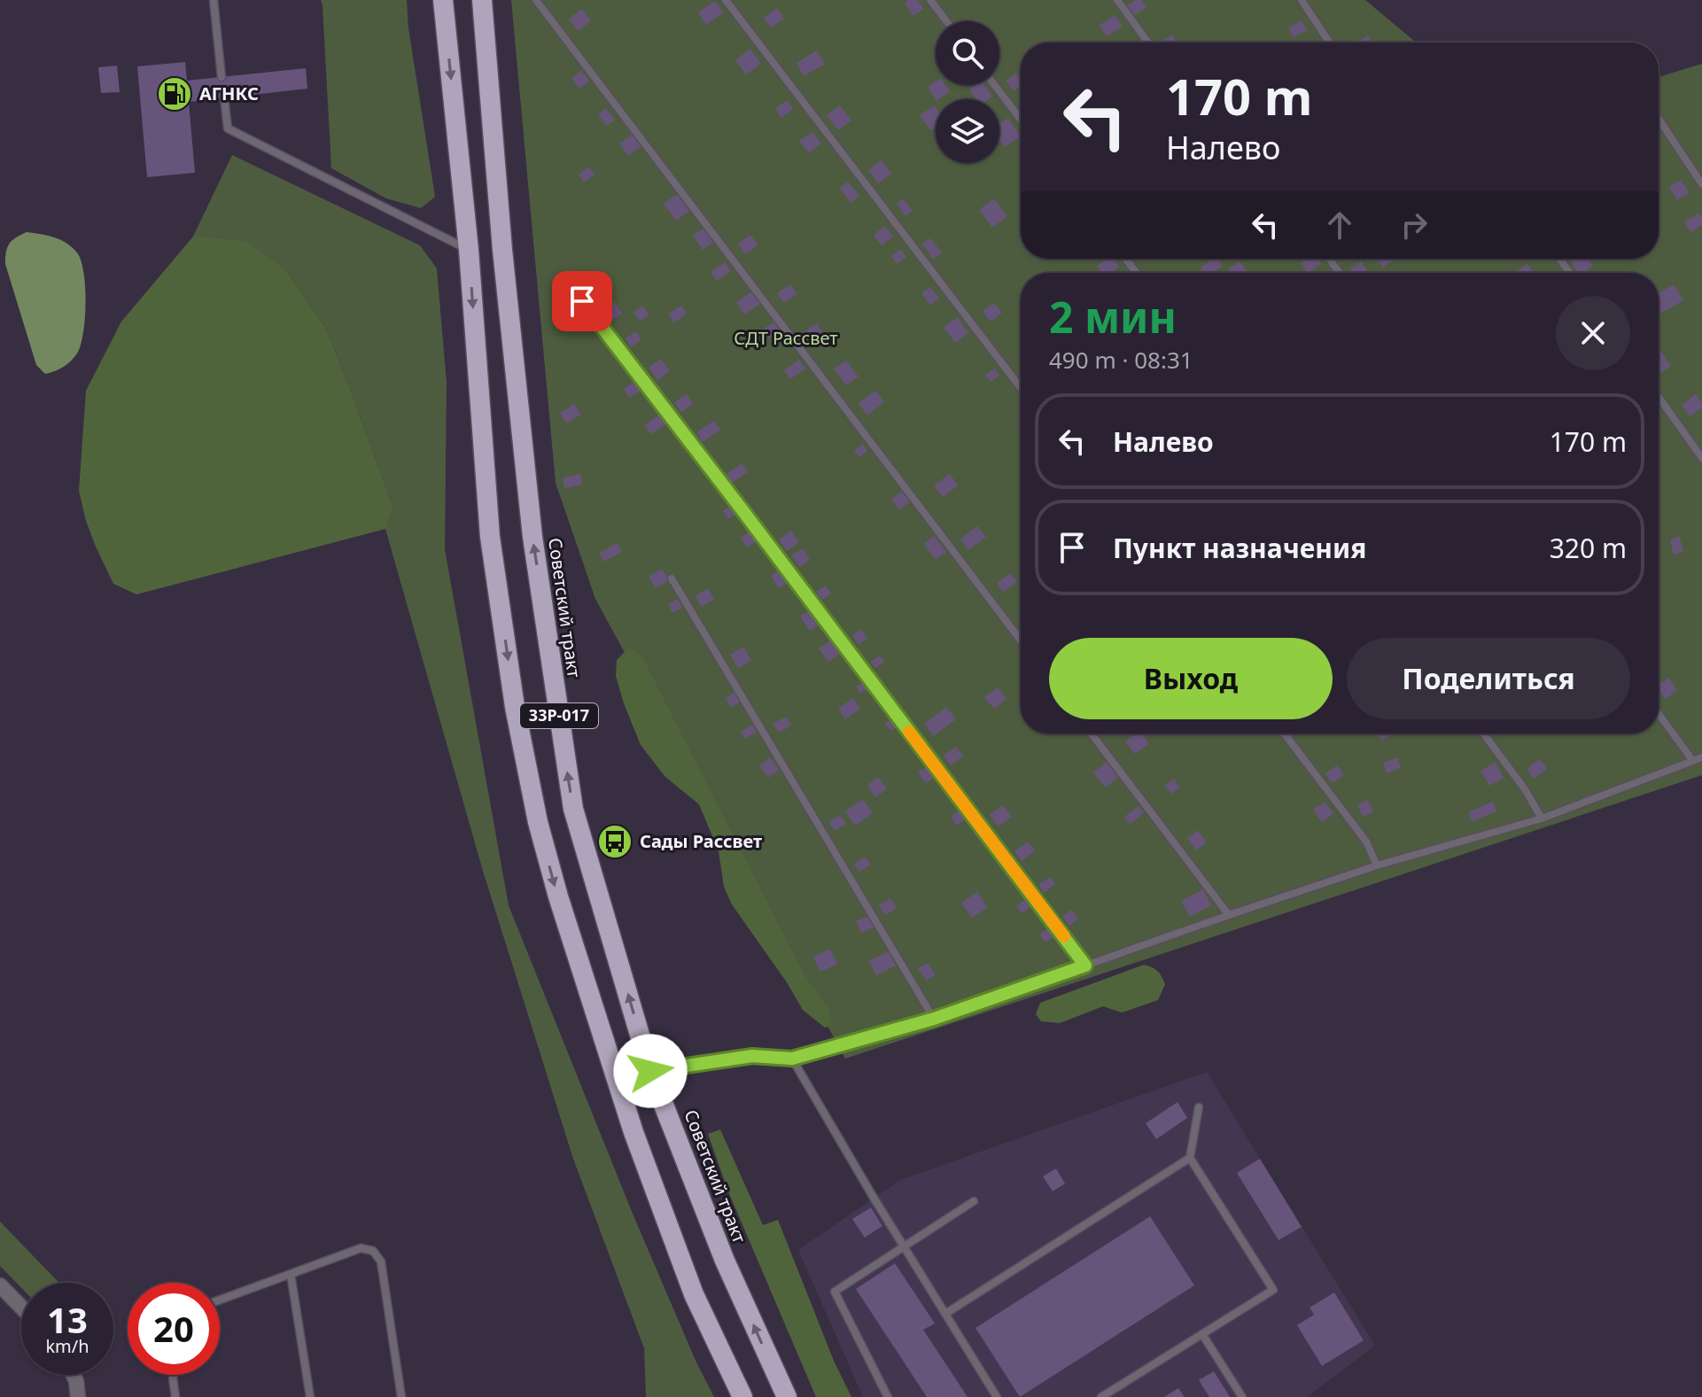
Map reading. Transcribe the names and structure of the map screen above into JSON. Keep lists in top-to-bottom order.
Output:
{
  "streets": {
    "highway": ["Советский тракт", "33Р-017"]
  },
  "parks": ["СДТ Рассвет"],
  "places": {
    "fuel station": ["АГНКС"],
    "bus stop": ["Сады Рассвет"]
  },
  "page": {
    "turn": ["170 m", "Налево"],
    "heading": ["2 мин", "490 m · 08:31"],
    "list": [
      {
        "name": "Налево",
        "value": "170 m"
      },
      {
        "name": "Пункт назначения",
        "value": "320 m"
      }
    ],
    "buttons": ["Выход", "Поделиться"],
    "speed": "13 km/h",
    "limit": "20"
  }
}
